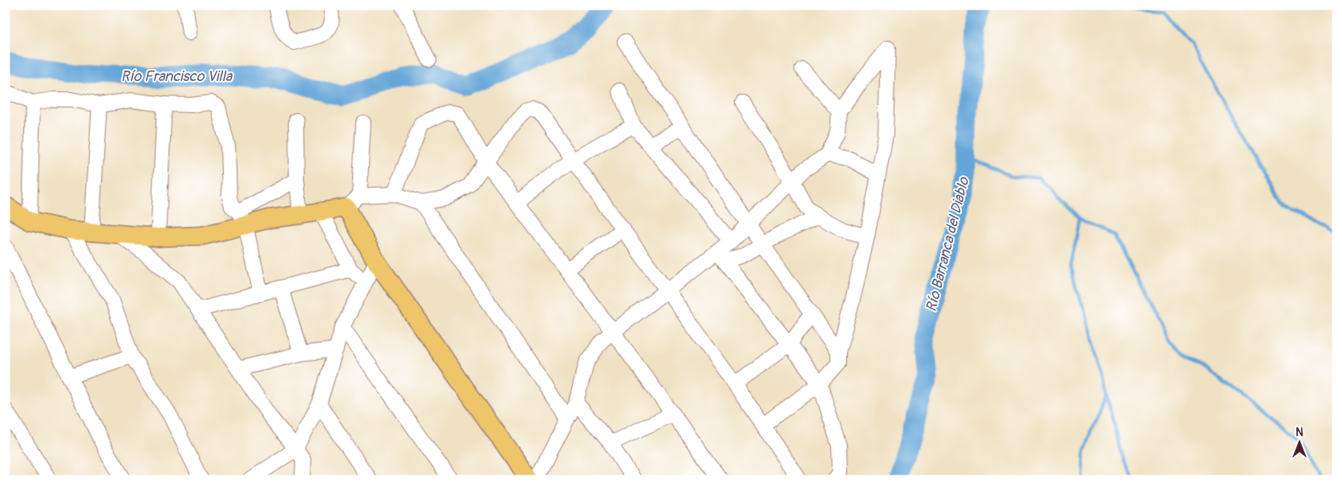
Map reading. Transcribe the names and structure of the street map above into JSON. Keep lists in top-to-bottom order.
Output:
{
  "water": ["Río Francisco Villa", "Río Barranca del Diablo"],
  "north": "top"
}
